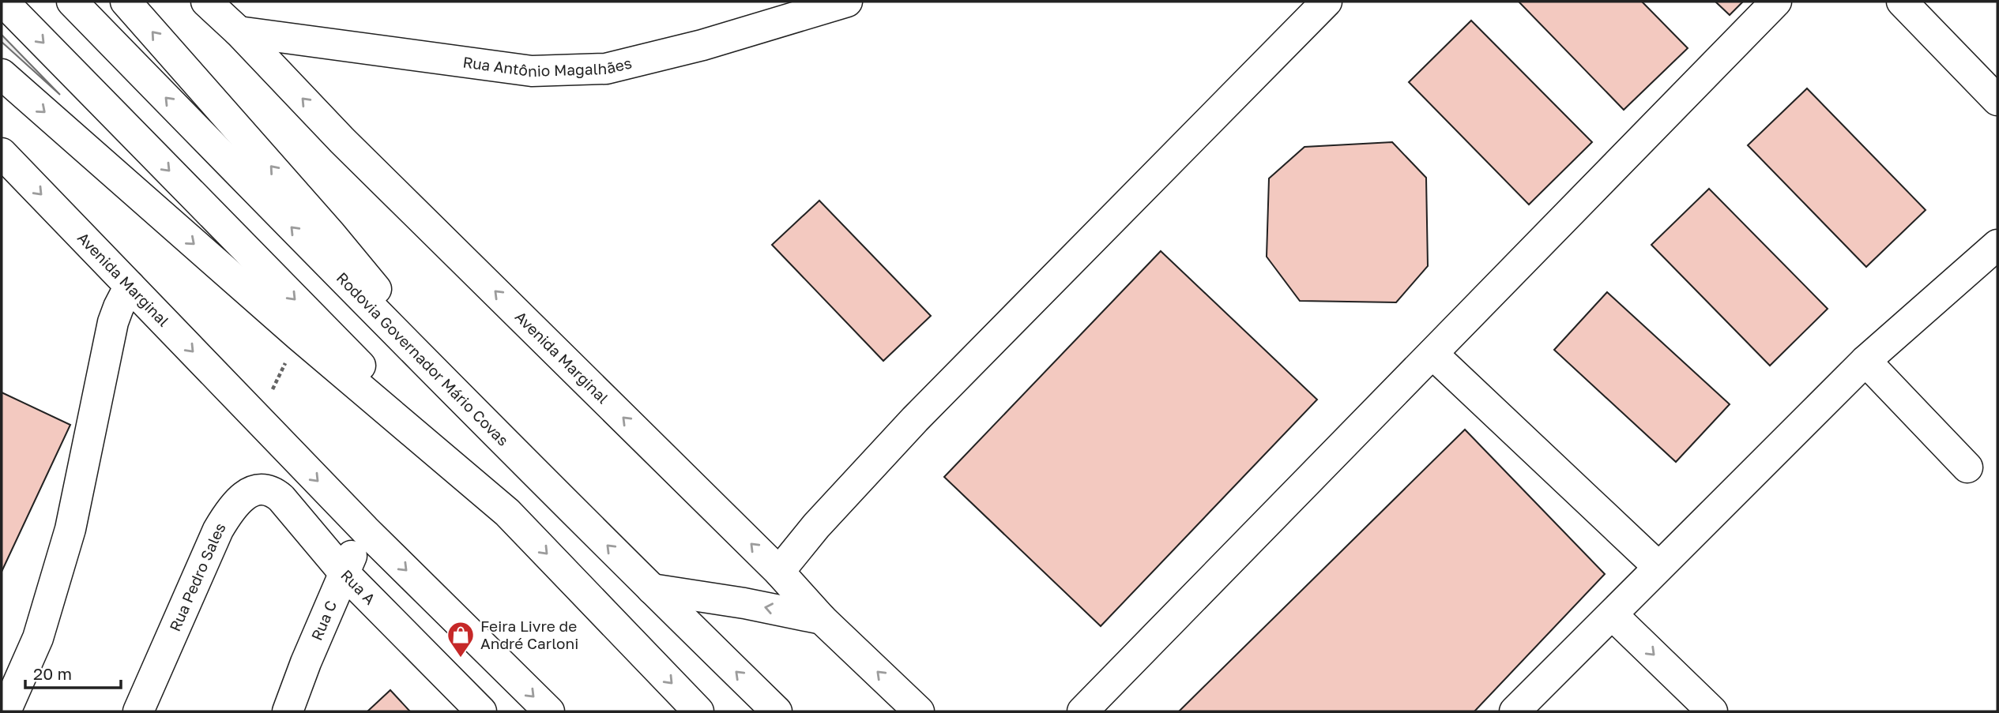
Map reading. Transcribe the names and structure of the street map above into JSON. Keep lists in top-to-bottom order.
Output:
{
  "streets": {
    "main road": [
      "Rua Antônio Magalhães",
      "Avenida Marginal",
      "Rodovia Governador Mário Covas",
      "Rua Pedro Sales",
      "Rua A",
      "Rua C"
    ]
  },
  "crossings": [
    ["Rua Antônio Magalhães", "Avenida Marginal"],
    ["Avenida Marginal", "Rua C"],
    ["Rua Pedro Sales", "Rua A"],
    ["Rua A", "Rua C"]
  ],
  "places": {
    "shop": ["Feira Livre de André Carloni"]
  },
  "scale_bar": "20 m"
}
